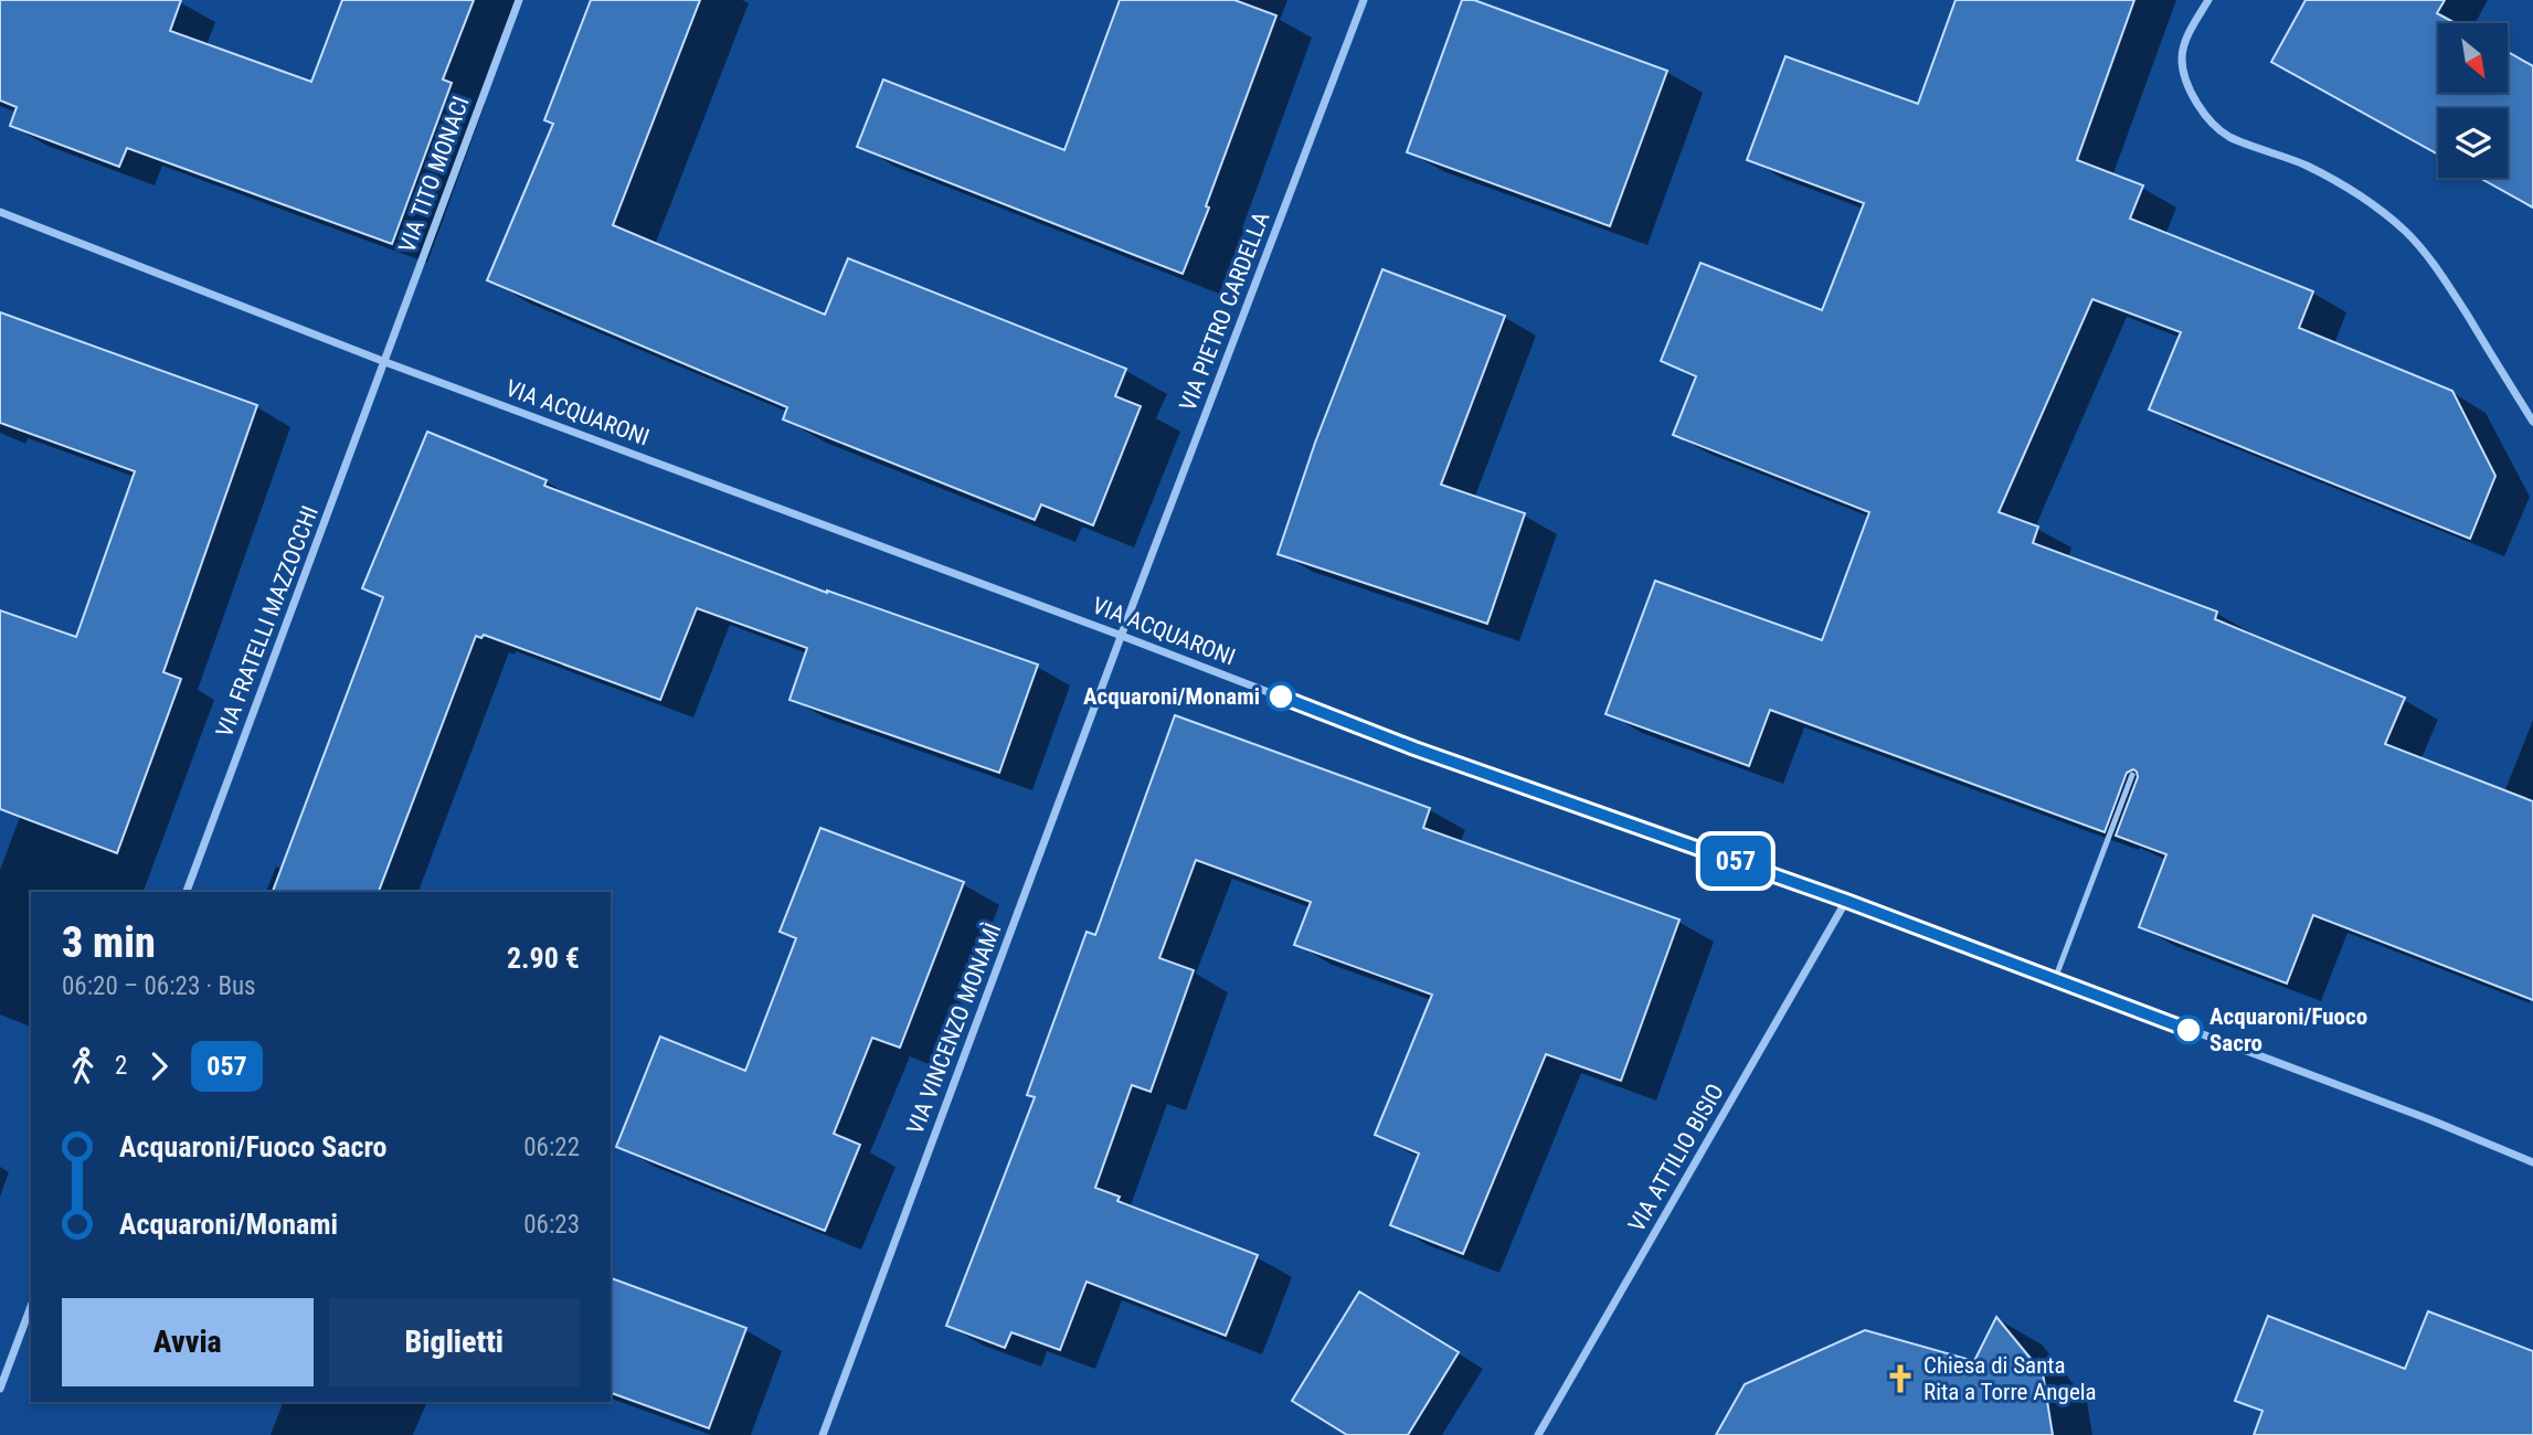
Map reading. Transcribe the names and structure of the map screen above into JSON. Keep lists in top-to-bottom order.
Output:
{
  "streets": {
    "street": [
      "VIA TITO MONACI",
      "VIA PIETRO CARDELLA",
      "VIA ACQUARONI",
      "VIA FRATELLI MAZZOCCHI",
      "VIA VINCENZO MONAMÌ",
      "VIA ATTILIO BISIO"
    ]
  },
  "crossings": [
    ["VIA TITO MONACI", "VIA ACQUARONI"],
    ["VIA TITO MONACI", "VIA FRATELLI MAZZOCCHI"],
    ["VIA PIETRO CARDELLA", "VIA ACQUARONI"],
    ["VIA PIETRO CARDELLA", "VIA VINCENZO MONAMÌ"],
    ["VIA ACQUARONI", "VIA FRATELLI MAZZOCCHI"],
    ["VIA ACQUARONI", "VIA VINCENZO MONAMÌ"],
    ["VIA ACQUARONI", "VIA ATTILIO BISIO"]
  ],
  "places": {
    "other": ["Acquaroni/Monami", "Acquaroni/Fuoco Sacro"],
    "church": ["Chiesa di Santa Rita a Torre Angela"]
  },
  "lines": ["bus line 057"],
  "north": "bottom right",
  "page": {
    "on_map": "057",
    "heading": ["3 min", "06:20 – 06:23 · Bus", "2.90 €"],
    "legs": ["2", "057"],
    "list": [
      {
        "name": "Acquaroni/Fuoco Sacro",
        "value": "06:22"
      },
      {
        "name": "Acquaroni/Monami",
        "value": "06:23"
      }
    ],
    "buttons": ["Avvia", "Biglietti"]
  }
}
